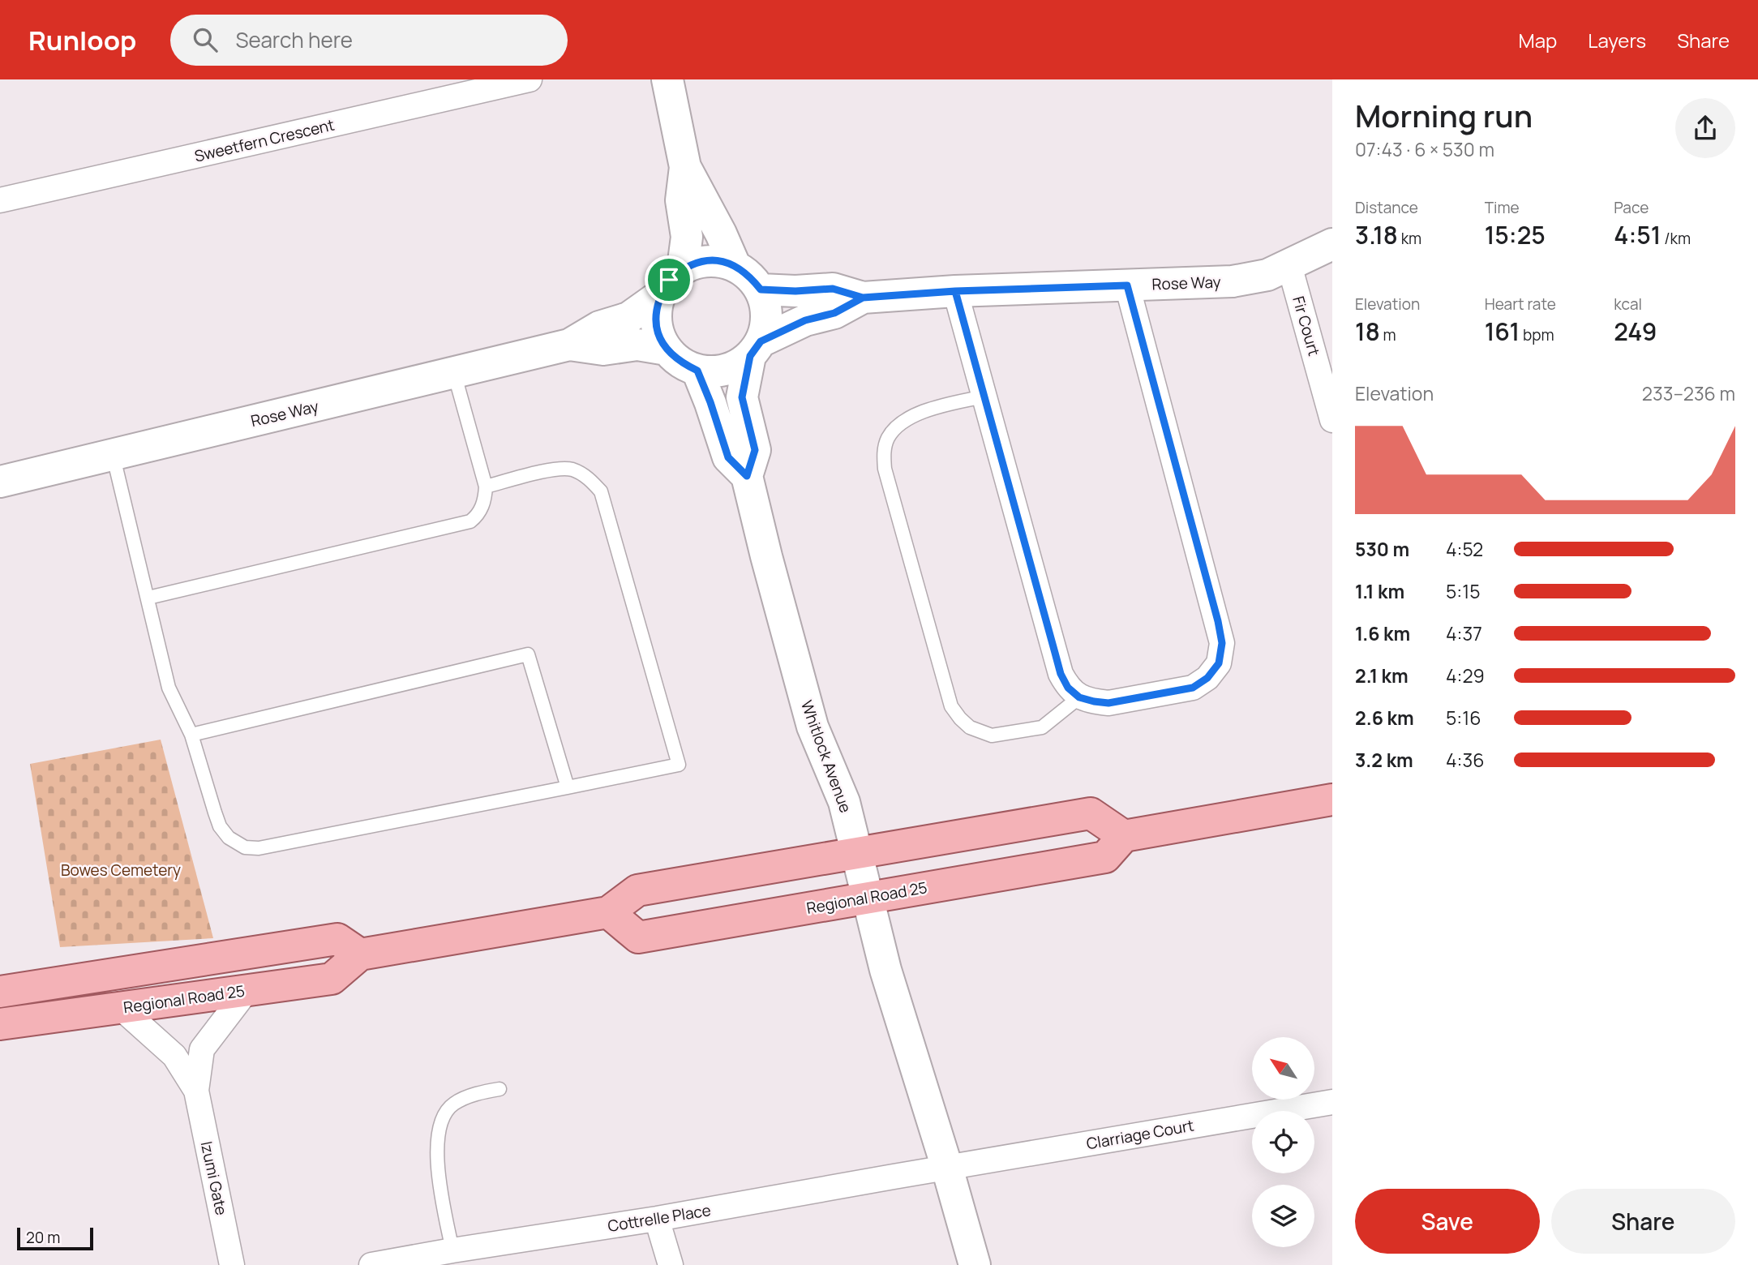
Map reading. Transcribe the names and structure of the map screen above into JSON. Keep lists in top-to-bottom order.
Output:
{
  "streets": {
    "main road": ["Regional Road 25"],
    "street": [
      "Sweetfern Crescent",
      "Rose Way",
      "Fir Court",
      "Whitlock Avenue",
      "Clarriage Court",
      "Izumi Gate",
      "Cottrelle Place"
    ]
  },
  "crossings": [
    ["Rose Way", "Fir Court"],
    ["Rose Way", "Whitlock Avenue"],
    ["Whitlock Avenue", "Regional Road 25"],
    ["Whitlock Avenue", "Clarriage Court"],
    ["Whitlock Avenue", "Cottrelle Place"],
    ["Regional Road 25", "Izumi Gate"],
    ["Clarriage Court", "Cottrelle Place"]
  ],
  "parks": ["Bowes Cemetery"],
  "scale_bar": "20 m",
  "north": "top left",
  "page": {
    "header": "Runloop",
    "search": "Search here",
    "nav": ["Map", "Layers", "Share"],
    "heading": ["Morning run", "07:43 · 6 × 530 m"],
    "stats": [
      ["Distance", "3.18 km"],
      ["Time", "15:25"],
      ["Pace", "4:51 /km"],
      ["Elevation", "18 m"],
      ["Heart rate", "161 bpm"],
      ["kcal", "249"]
    ],
    "chart": ["Elevation", "233–236 m"],
    "list": [
      {
        "name": "530 m",
        "note": "4:52"
      },
      {
        "name": "1.1 km",
        "note": "5:15"
      },
      {
        "name": "1.6 km",
        "note": "4:37"
      },
      {
        "name": "2.1 km",
        "note": "4:29"
      },
      {
        "name": "2.6 km",
        "note": "5:16"
      },
      {
        "name": "3.2 km",
        "note": "4:36"
      }
    ],
    "buttons": ["Save", "Share"],
    "scale": "20 m"
  }
}
